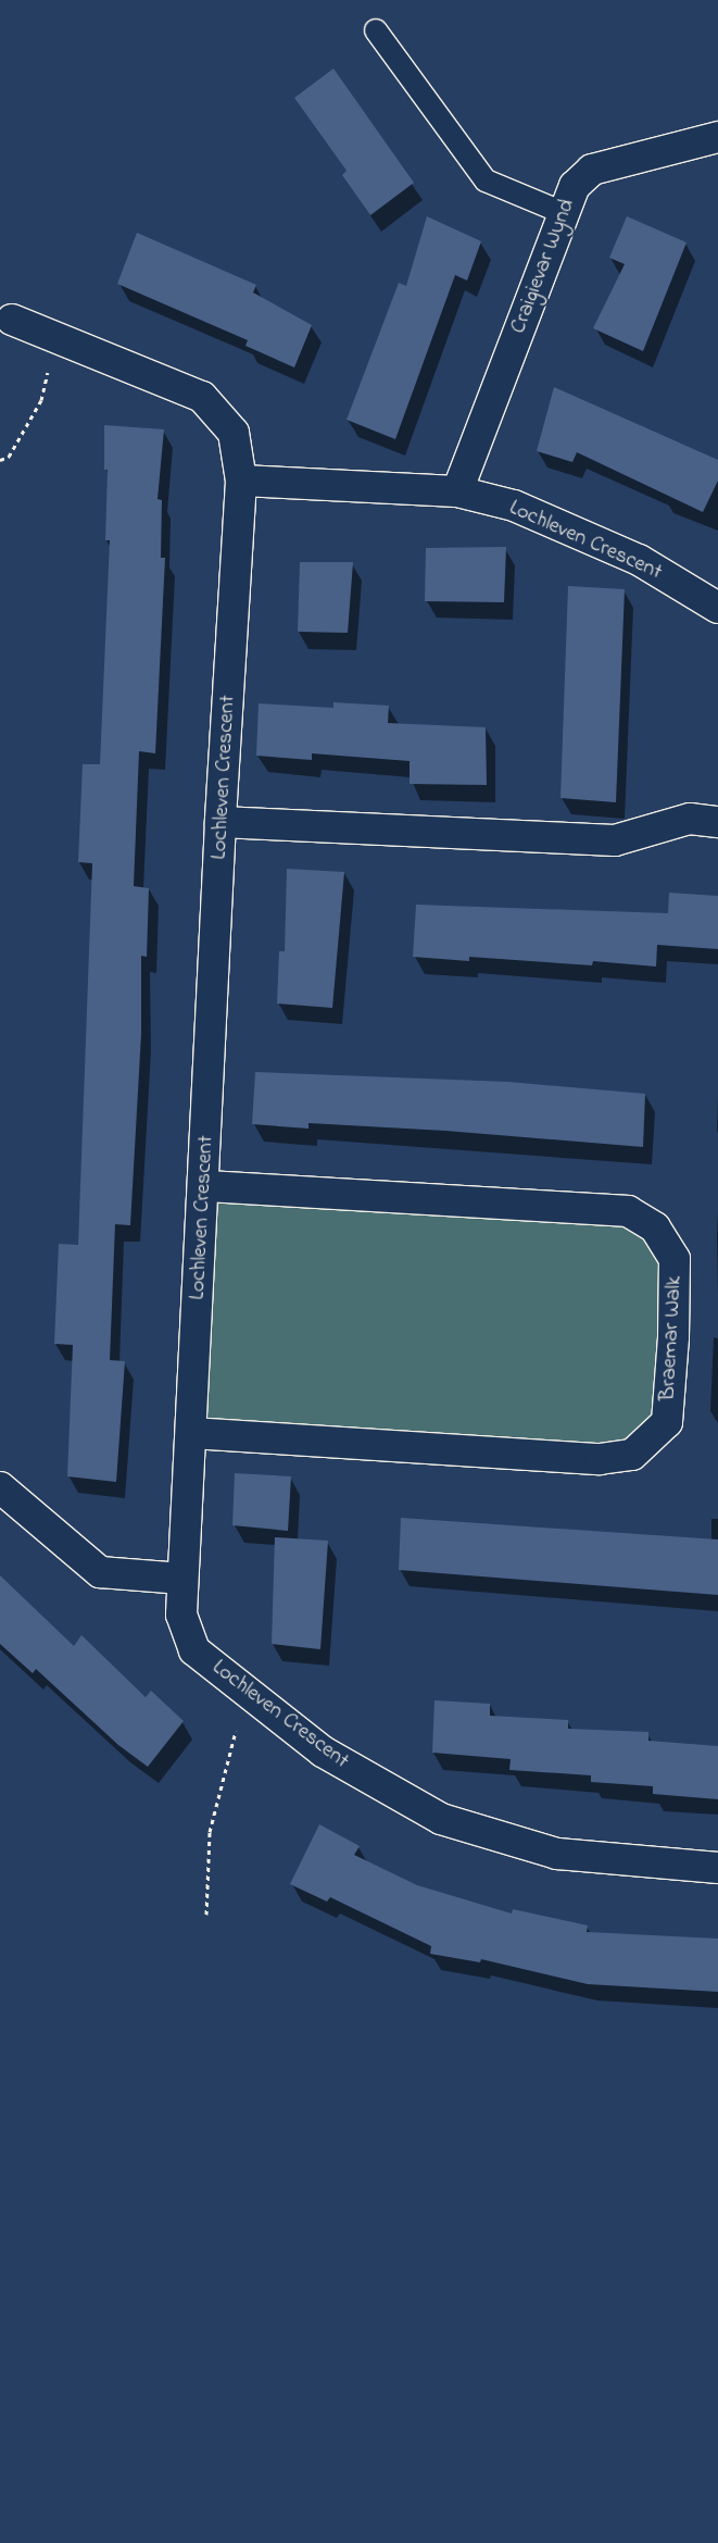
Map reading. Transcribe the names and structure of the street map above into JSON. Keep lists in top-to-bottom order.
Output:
{
  "streets": {
    "street": ["Craigievar Wynd", "Lochleven Crescent", "Braemar Walk"]
  },
  "crossings": [
    ["Craigievar Wynd", "Lochleven Crescent"],
    ["Lochleven Crescent", "Braemar Walk"]
  ]
}
